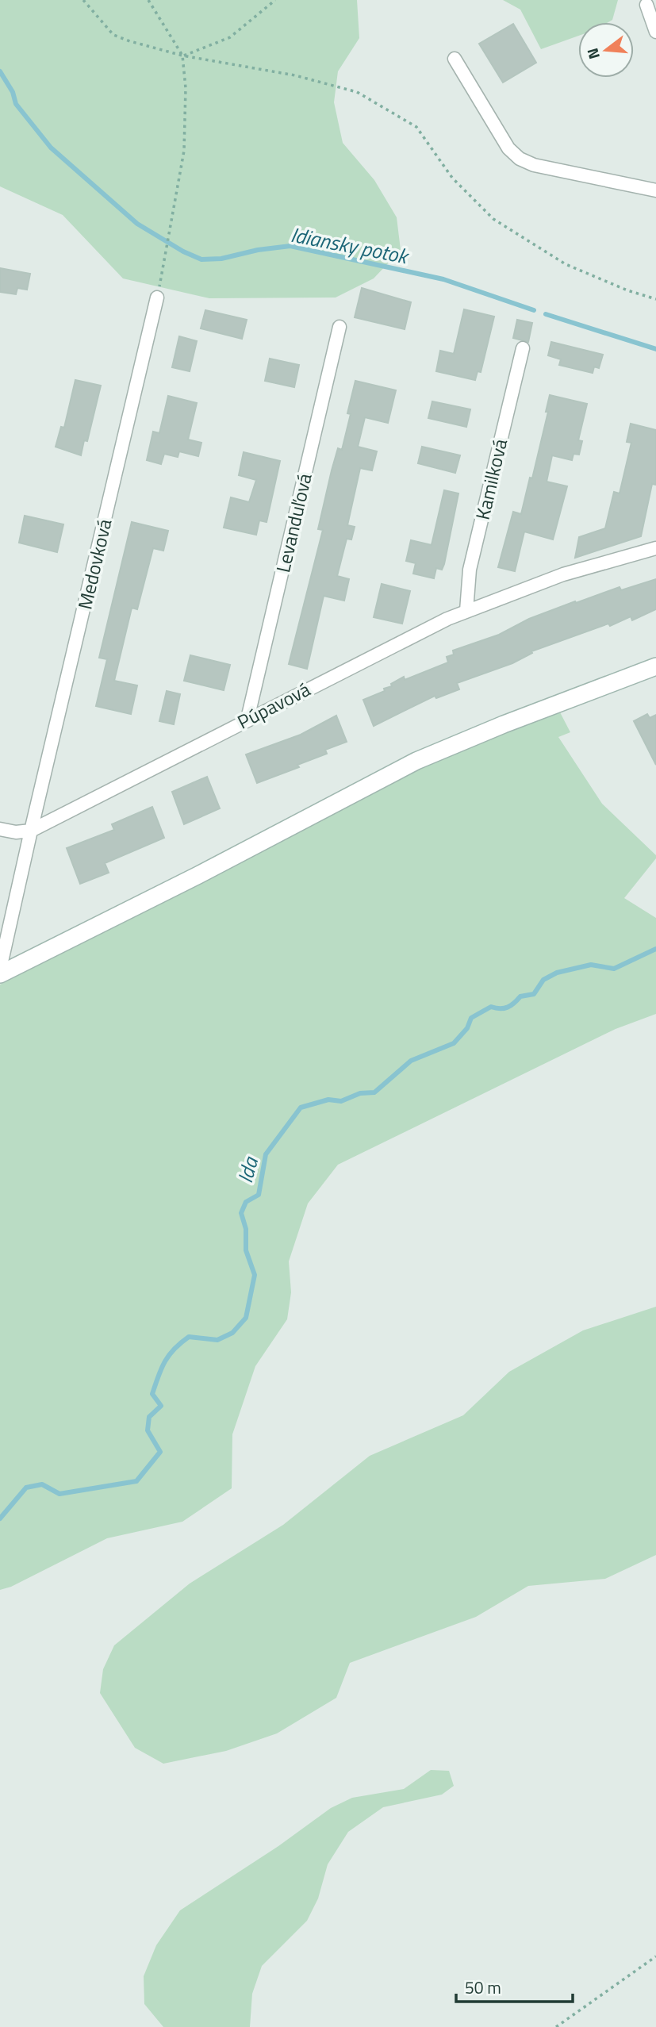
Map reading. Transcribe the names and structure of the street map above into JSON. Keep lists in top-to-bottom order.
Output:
{
  "streets": {
    "street": [
      "Kamilková",
      "Levanduľová",
      "Medovková",
      "Púpavová"
    ]
  },
  "crossings": [
    ["Kamilková", "Púpavová"],
    ["Levanduľová", "Púpavová"],
    ["Medovková", "Púpavová"]
  ],
  "water": ["Idiansky potok", "Ida"],
  "scale_bar": "50 m",
  "north": "left"
}
